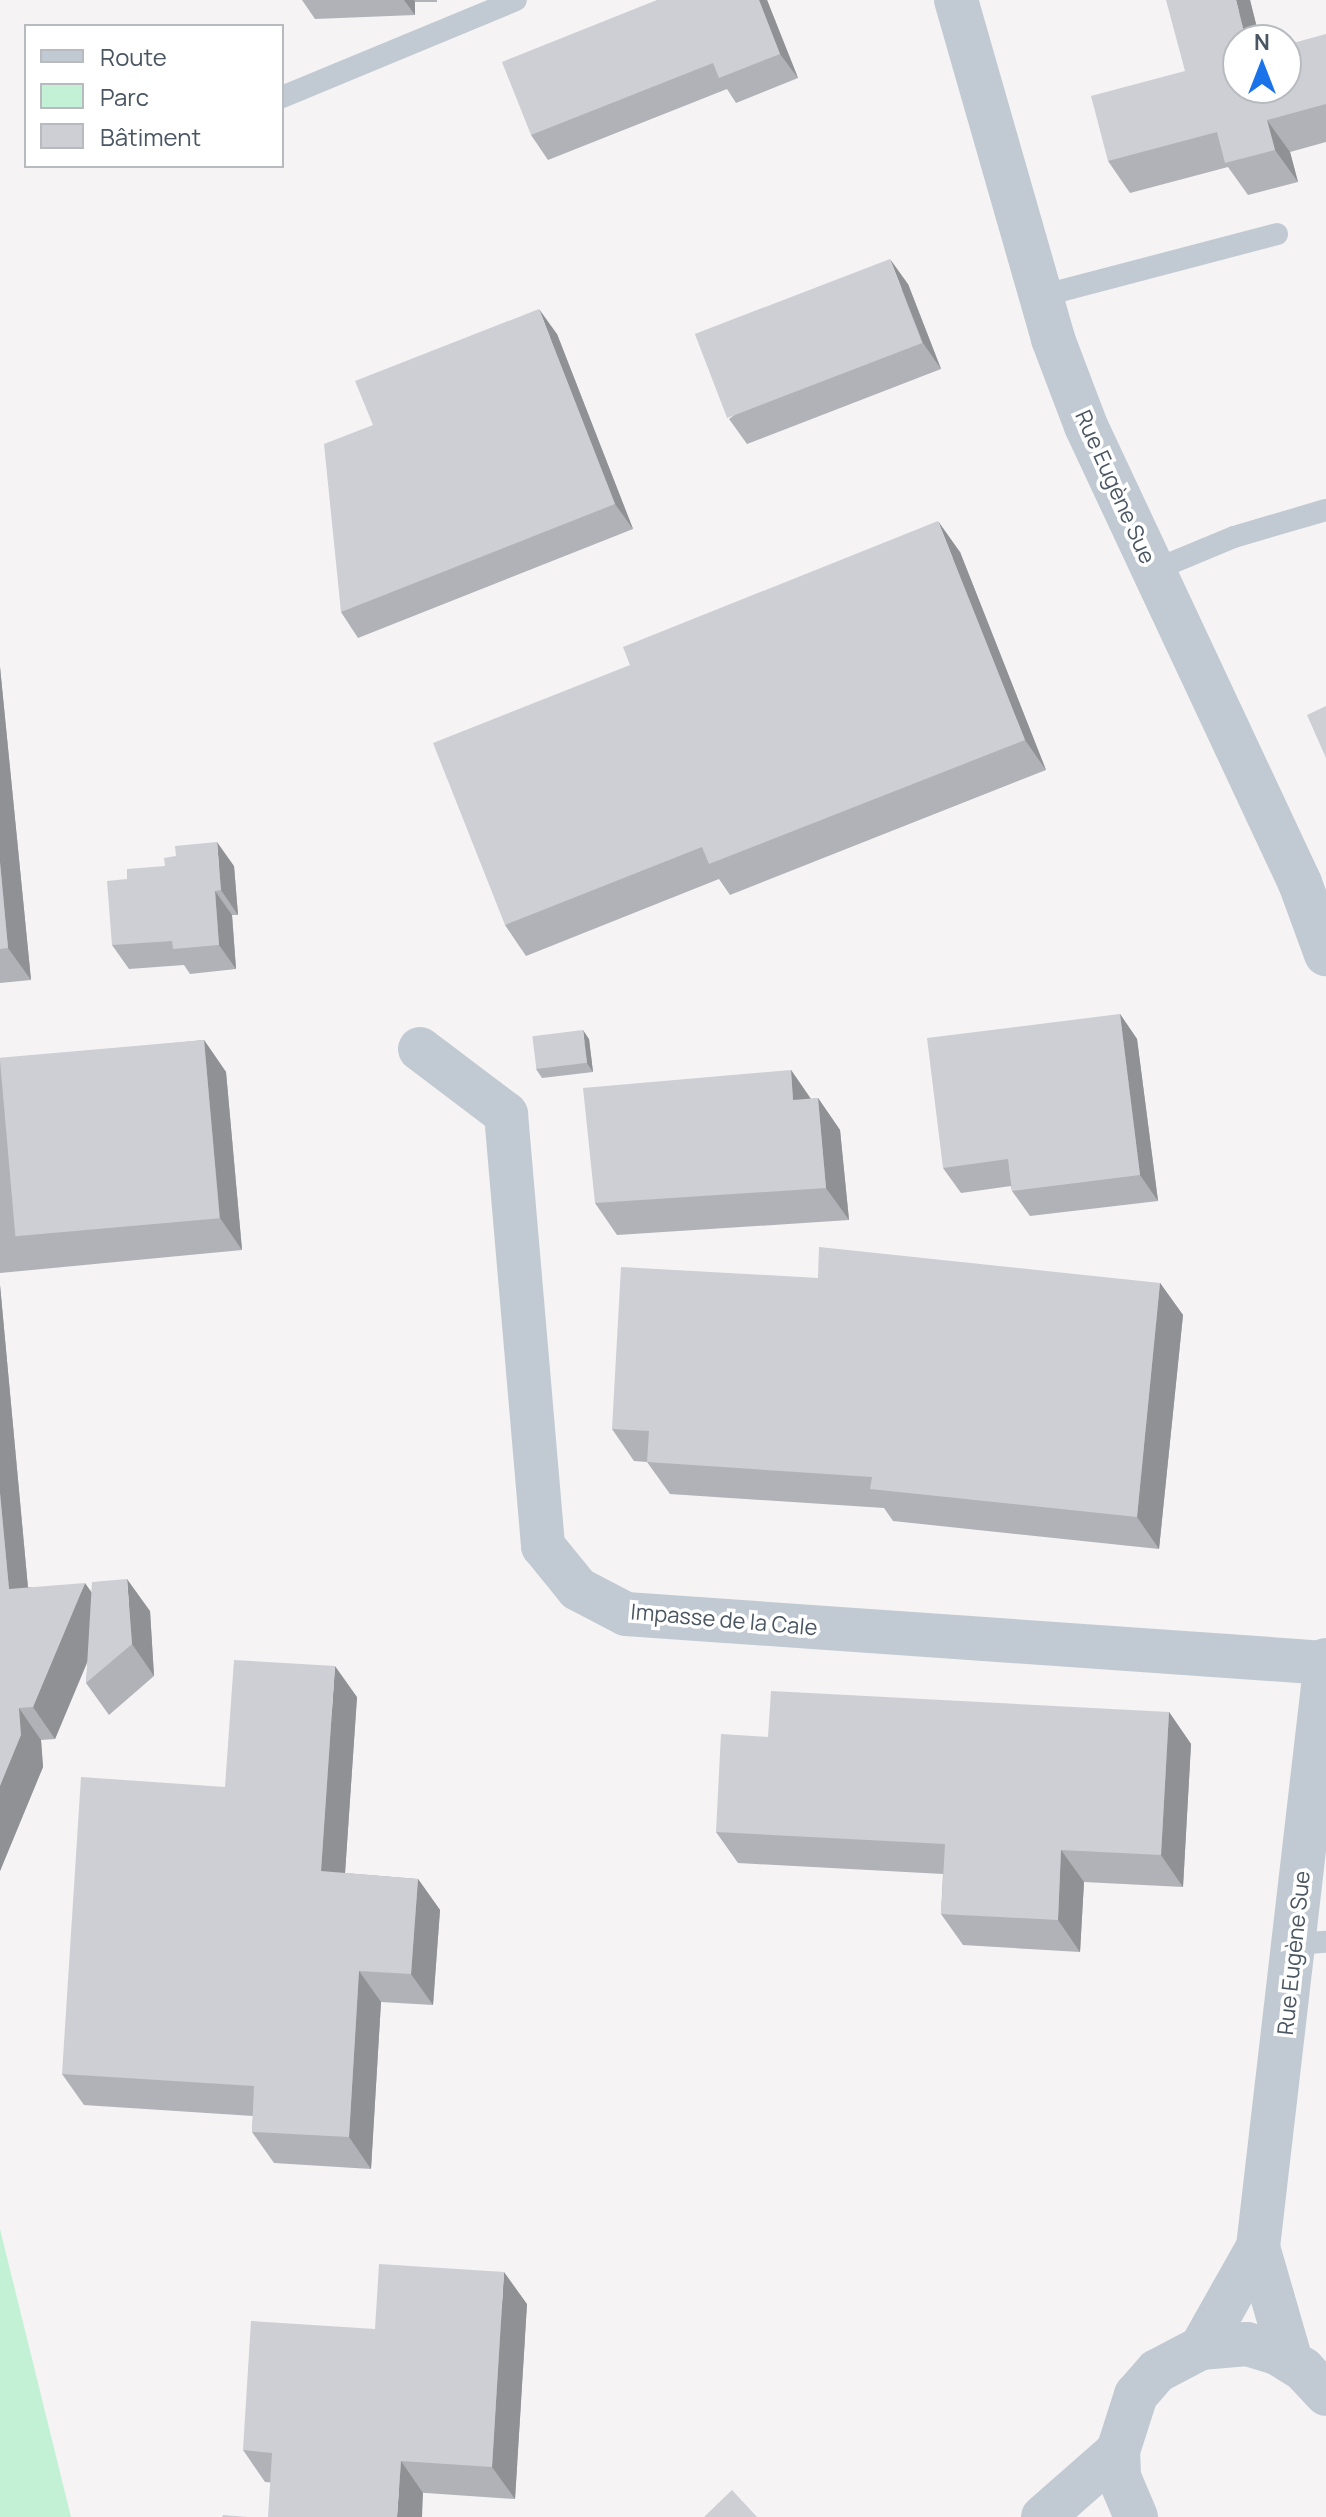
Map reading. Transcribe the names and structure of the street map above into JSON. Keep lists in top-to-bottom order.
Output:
{
  "streets": {
    "street": ["Rue Eugène Sue", "Impasse de la Cale"]
  },
  "crossings": [
    ["Rue Eugène Sue", "Impasse de la Cale"]
  ],
  "legend": ["Route", "Parc", "Bâtiment"],
  "north": "top"
}
